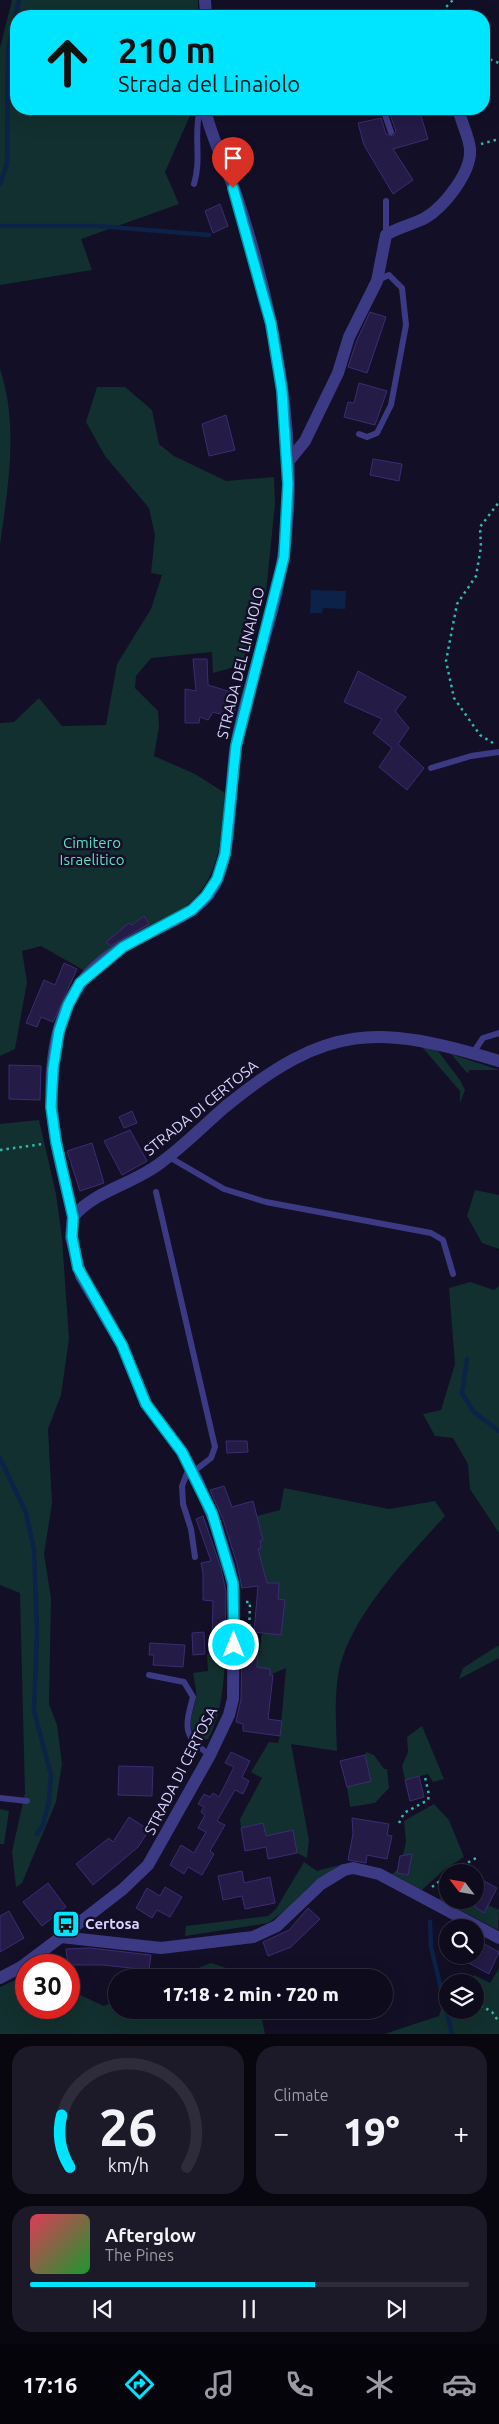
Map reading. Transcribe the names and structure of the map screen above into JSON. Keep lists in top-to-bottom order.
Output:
{
  "streets": {
    "street": ["STRADA DEL LINAIOLO", "STRADA DI CERTOSA"]
  },
  "crossings": [
    ["STRADA DEL LINAIOLO", "STRADA DI CERTOSA"]
  ],
  "parks": ["Cimitero Israelitico"],
  "places": {
    "bus stop": ["Certosa"]
  },
  "north": "top left",
  "page": {
    "turn": ["210 m", "Strada del Linaiolo"],
    "limit": "30",
    "trip": "17:18 · 2 min · 720 m",
    "tile": "Climate",
    "heat": ["−", "19°", "+"],
    "song": ["Afterglow", "The Pines"],
    "tabs": "17:16",
    "gauge": ["26", "km/h"]
  }
}
